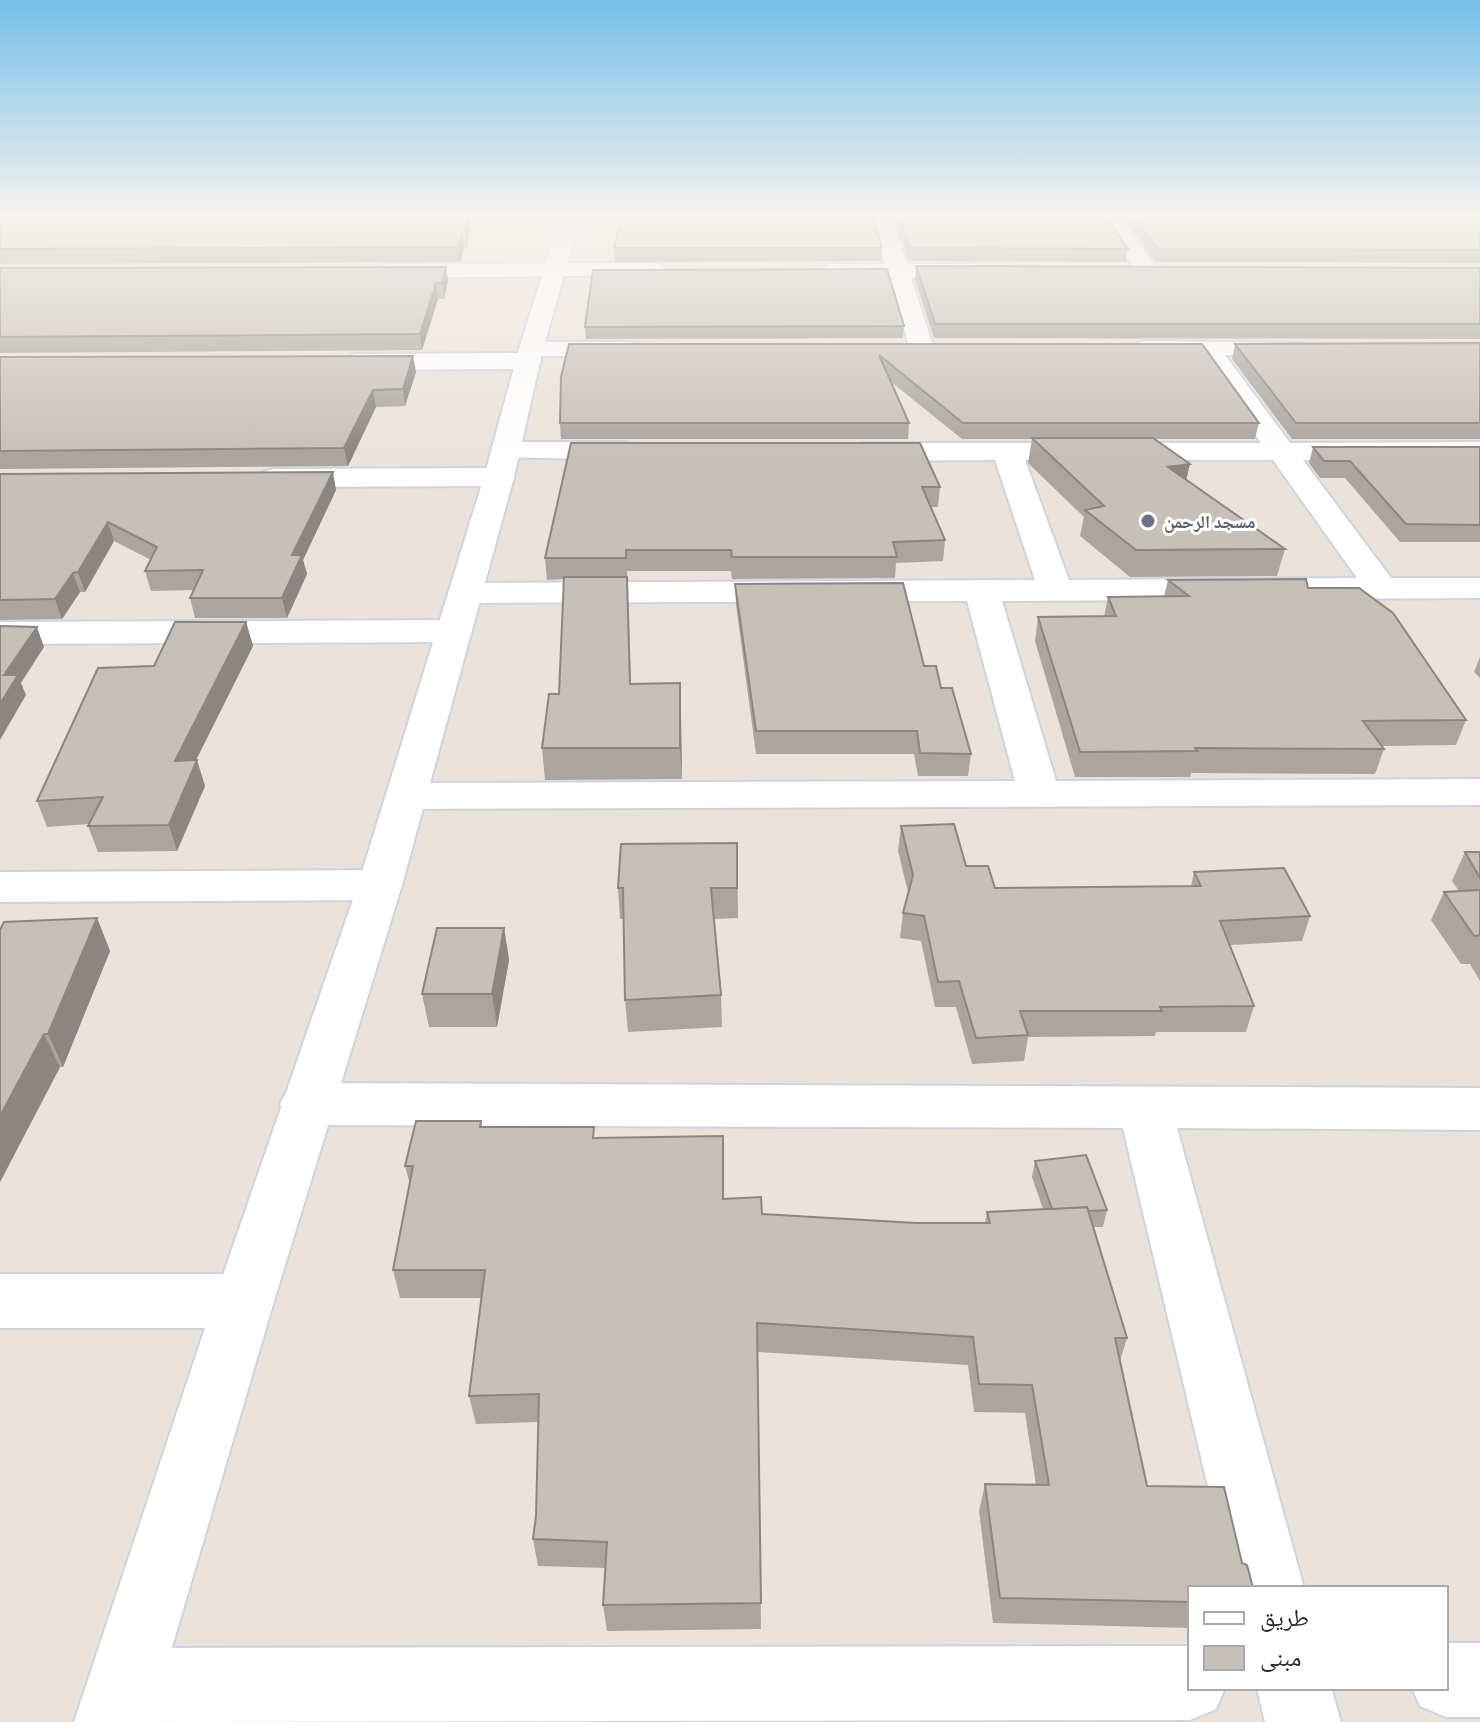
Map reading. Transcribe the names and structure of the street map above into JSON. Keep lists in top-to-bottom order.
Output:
{
  "places": ["مسجد الرحمن"],
  "legend": ["طريق", "مبنى"]
}
